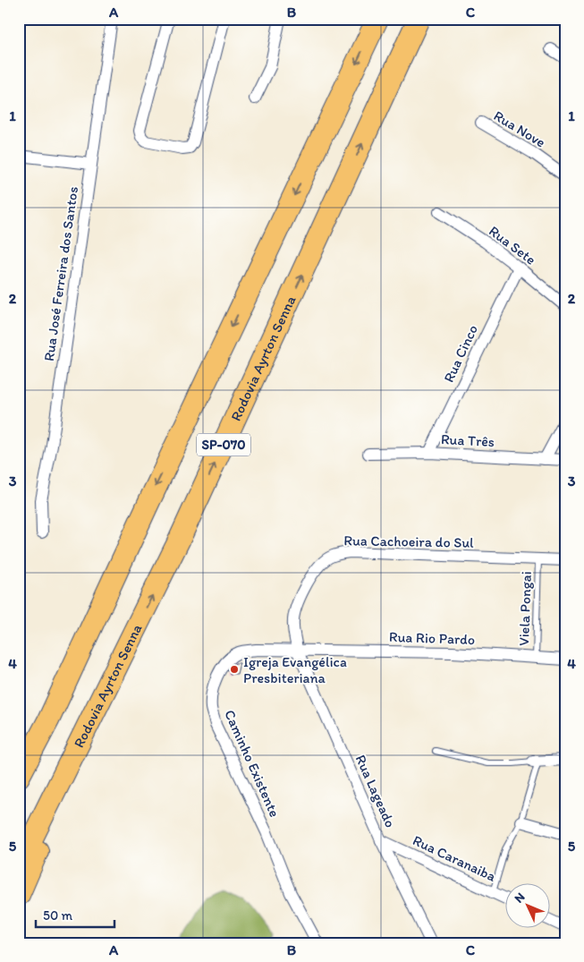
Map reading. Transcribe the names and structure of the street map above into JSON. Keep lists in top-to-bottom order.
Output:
{
  "streets": {
    "highway": ["Rodovia Ayrton Senna", "SP-070"],
    "street": [
      "Rua Nove",
      "Rua Sete",
      "Rua José Ferreira dos Santos",
      "Rua Cinco",
      "Rua Três",
      "Rua Cachoeira do Sul",
      "Rua Rio Pardo",
      "Caminho Existente",
      "Rua Lageado",
      "Rua Caranaiba"
    ],
    "lane": ["Viela Pongai"]
  },
  "crossings": [
    ["Rua Sete", "Rua Cinco"],
    ["Rua Cinco", "Rua Três"],
    ["Rua Cachoeira do Sul", "Viela Pongai"],
    ["Rua Cachoeira do Sul", "Rua Rio Pardo"],
    ["Rua Cachoeira do Sul", "Caminho Existente"],
    ["Rua Cachoeira do Sul", "Rua Lageado"],
    ["Viela Pongai", "Rua Rio Pardo"],
    ["Rua Rio Pardo", "Caminho Existente"],
    ["Rua Rio Pardo", "Rua Lageado"],
    ["Caminho Existente", "Rua Lageado"],
    ["Rua Lageado", "Rua Caranaiba"]
  ],
  "places": ["Igreja Evangélica Presbiteriana"],
  "scale_bar": "50 m",
  "north": "top left",
  "grid": {
    "columns": ["A", "B", "C"],
    "rows": [
      "1",
      "2",
      "3",
      "4",
      "5"
    ]
  }
}
